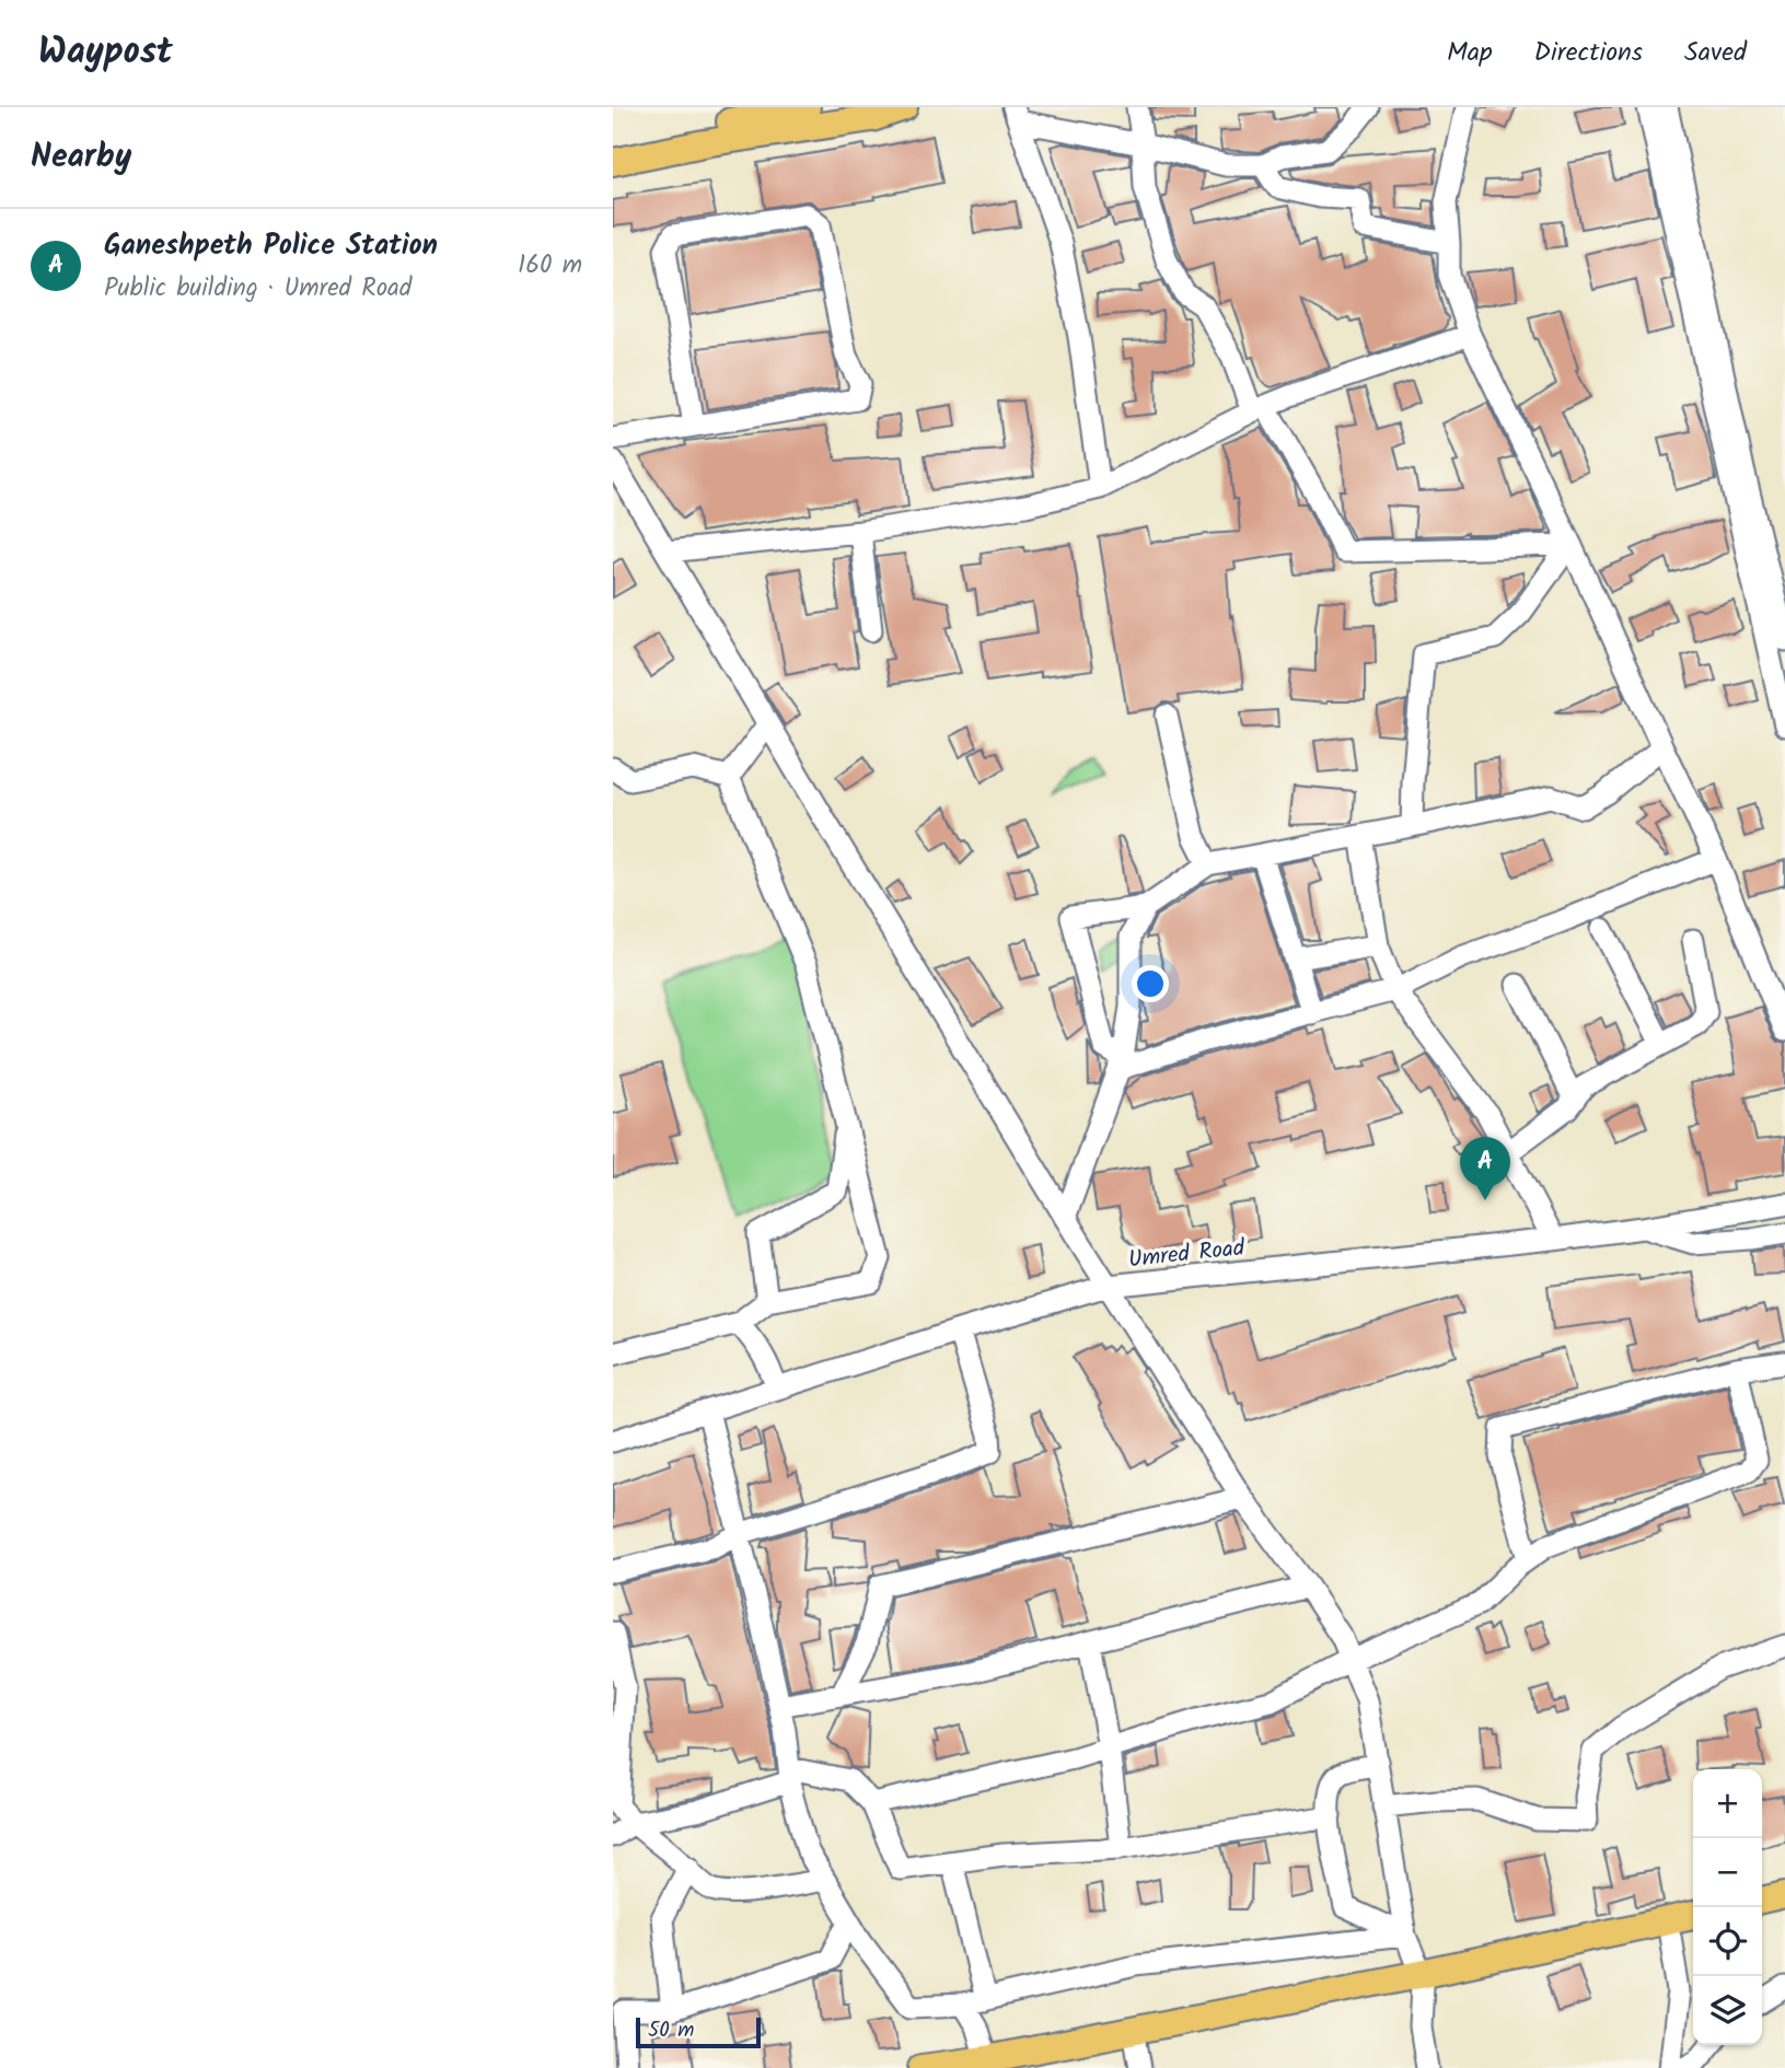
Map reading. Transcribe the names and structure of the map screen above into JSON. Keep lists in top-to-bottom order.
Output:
{
  "streets": {
    "street": ["Umred Road"]
  },
  "scale_bar": "50 m",
  "page": {
    "header": "Waypost",
    "nav": ["Map", "Directions", "Saved"],
    "heading": "Nearby",
    "list": [
      {
        "mark": "A",
        "name": "Ganeshpeth Police Station",
        "note": "Public building · Umred Road",
        "value": "160 m"
      }
    ],
    "pins": "A",
    "map_buttons": ["+", "−"],
    "scale": "50 m"
  }
}
